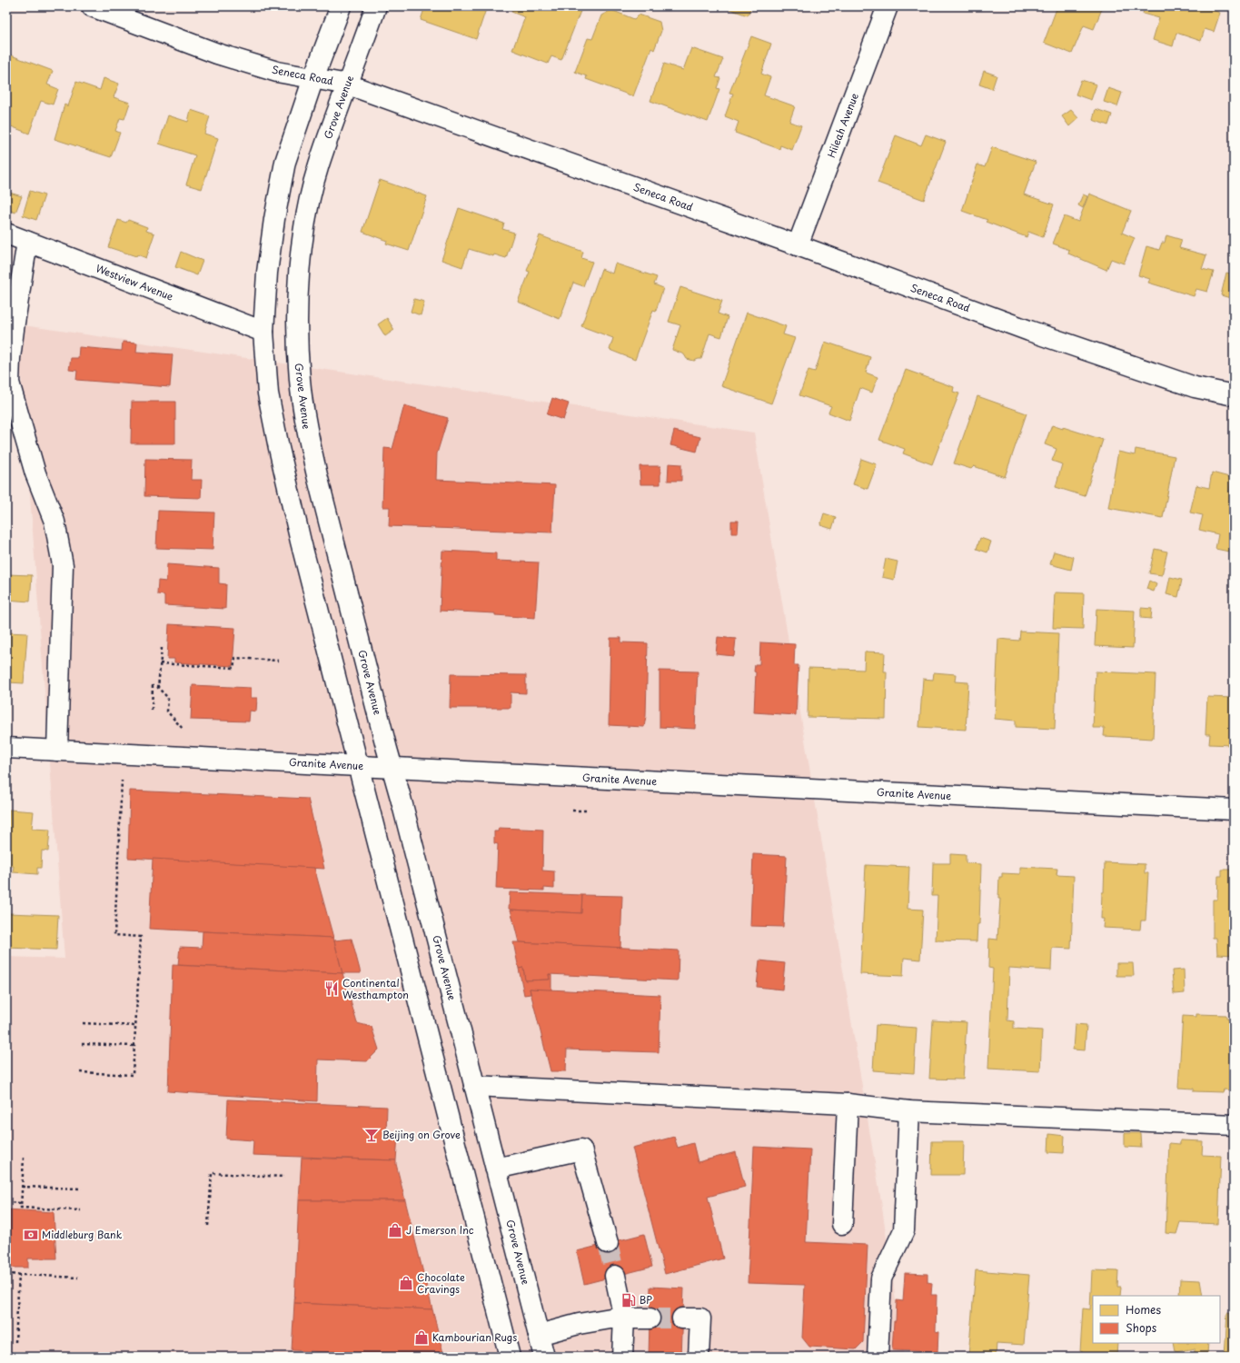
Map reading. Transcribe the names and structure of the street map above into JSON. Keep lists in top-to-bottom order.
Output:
{
  "streets": {
    "street": [
      "Seneca Road",
      "Grove Avenue",
      "Hileah Avenue",
      "Westview Avenue",
      "Granite Avenue"
    ]
  },
  "crossings": [
    ["Seneca Road", "Grove Avenue"],
    ["Seneca Road", "Hileah Avenue"],
    ["Grove Avenue", "Granite Avenue"]
  ],
  "places": {
    "restaurant": ["Continental Westhampton"],
    "bar": ["Beijing on Grove"],
    "shop": ["J Emerson Inc", "Chocolate Cravings", "Kambourian Rugs"],
    "bank": ["Middleburg Bank"],
    "fuel station": ["BP"]
  },
  "legend": ["Homes", "Shops"]
}
